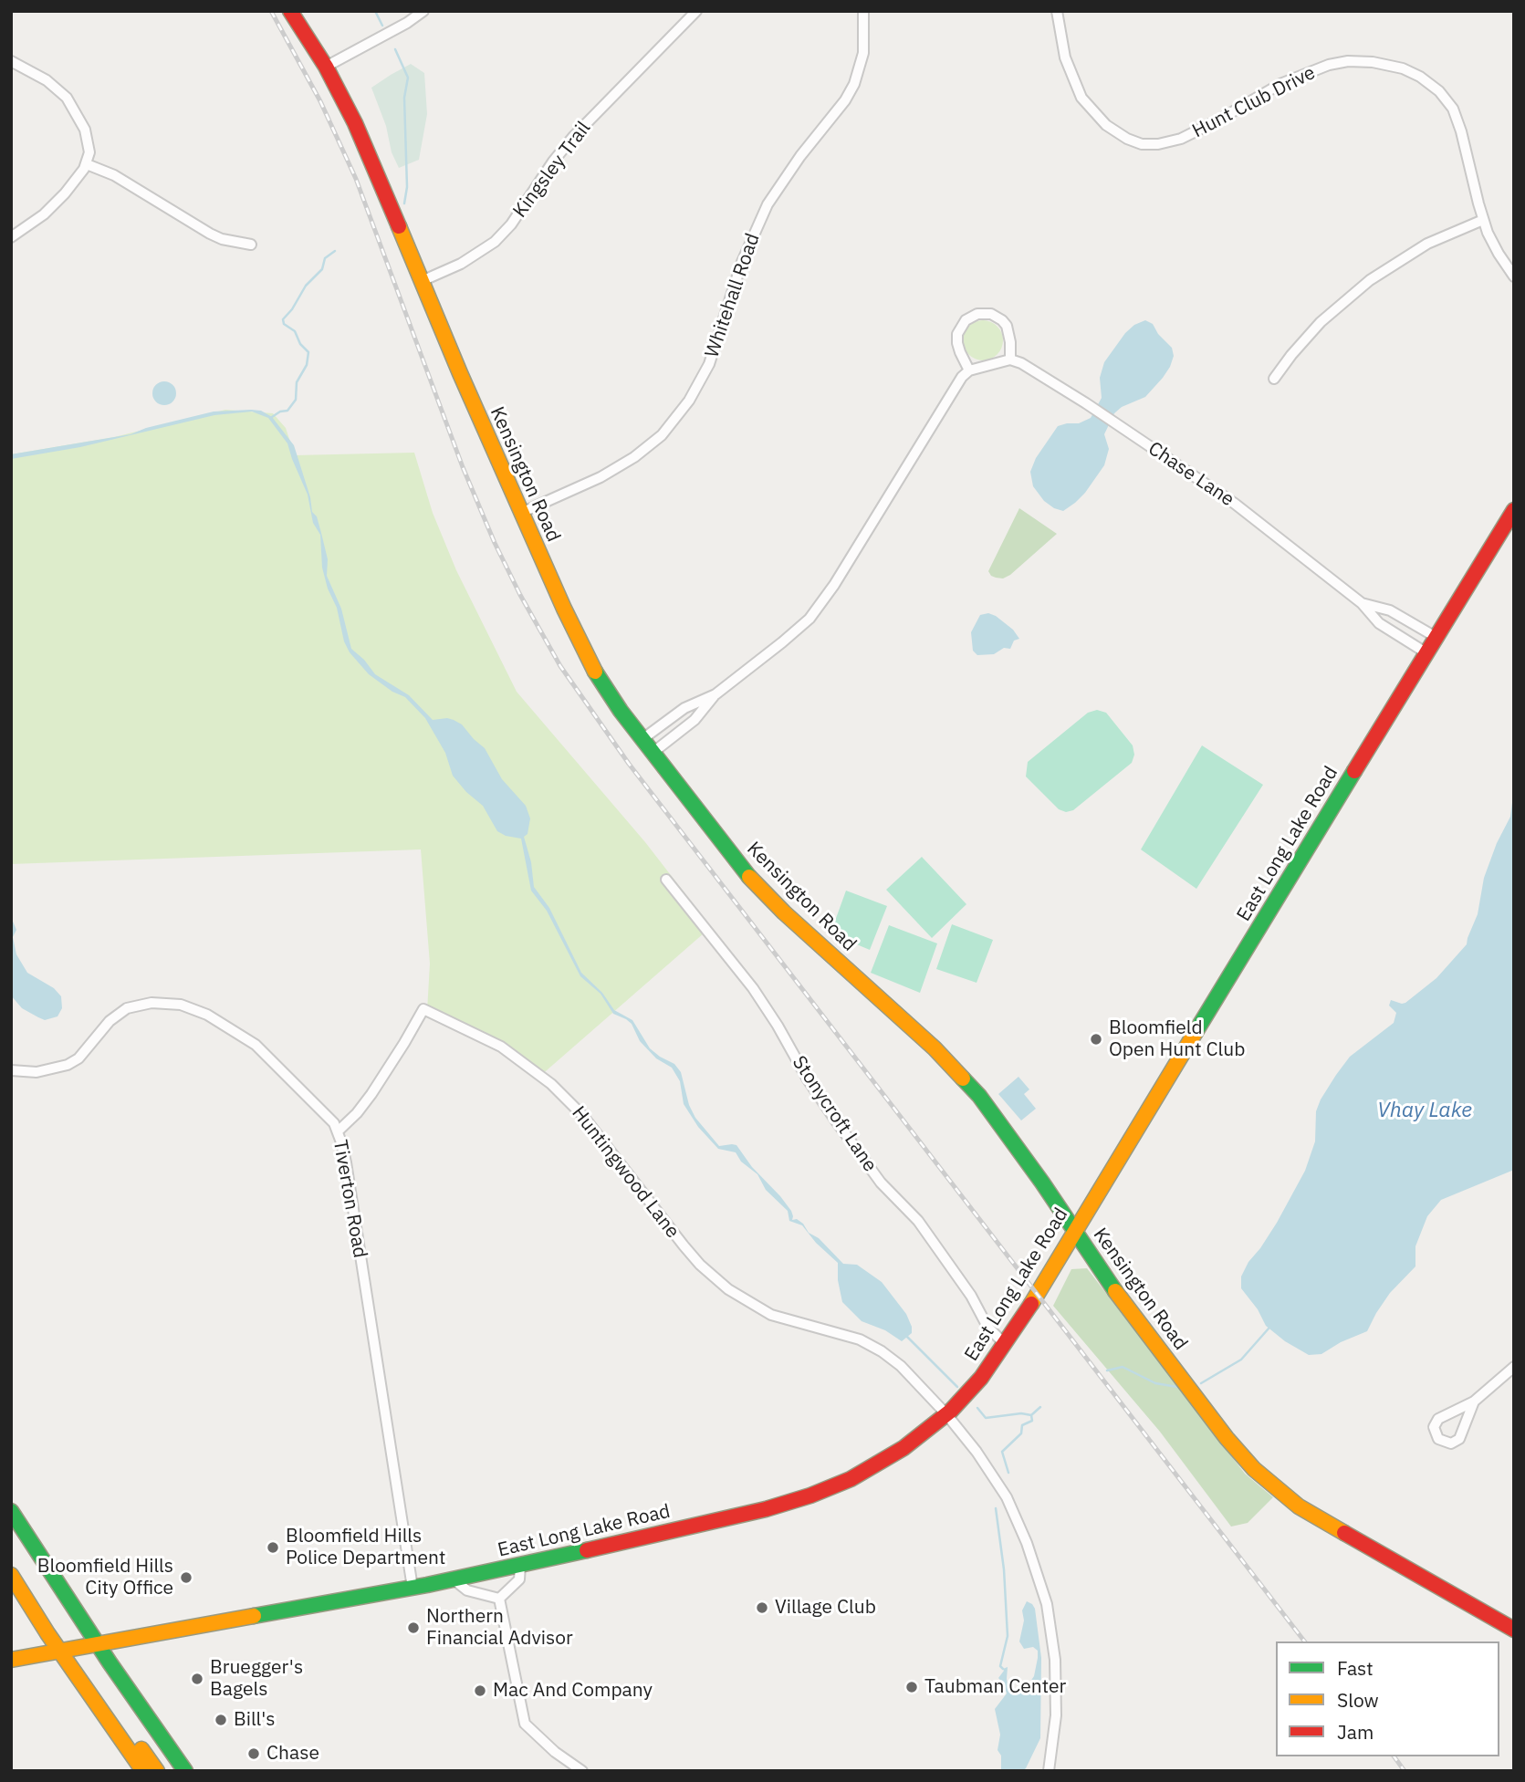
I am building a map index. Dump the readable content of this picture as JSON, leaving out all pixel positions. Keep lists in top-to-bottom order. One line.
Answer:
{"streets":{"main road":["Kensington Road","East Long Lake Road"],"street":["Hunt Club Drive","Kingsley Trail","Whitehall Road","Chase Lane","Stonycroft Lane","Huntingwood Lane","Tiverton Road"]},"crossings":[["Kingsley Trail","Kensington Road"],["Whitehall Road","Kensington Road"],["Kensington Road","East Long Lake Road"],["Chase Lane","East Long Lake Road"],["East Long Lake Road","Stonycroft Lane"],["East Long Lake Road","Huntingwood Lane"],["East Long Lake Road","Tiverton Road"],["Huntingwood Lane","Tiverton Road"]],"water":["Vhay Lake"],"places":["Bloomfield Open Hunt Club","Bloomfield Hills Police Department","Bloomfield Hills City Office","Village Club","Northern Financial Advisor","Bruegger's Bagels","Taubman Center","Mac And Company","Bill's","Chase"],"legend":["Fast","Slow","Jam"]}
